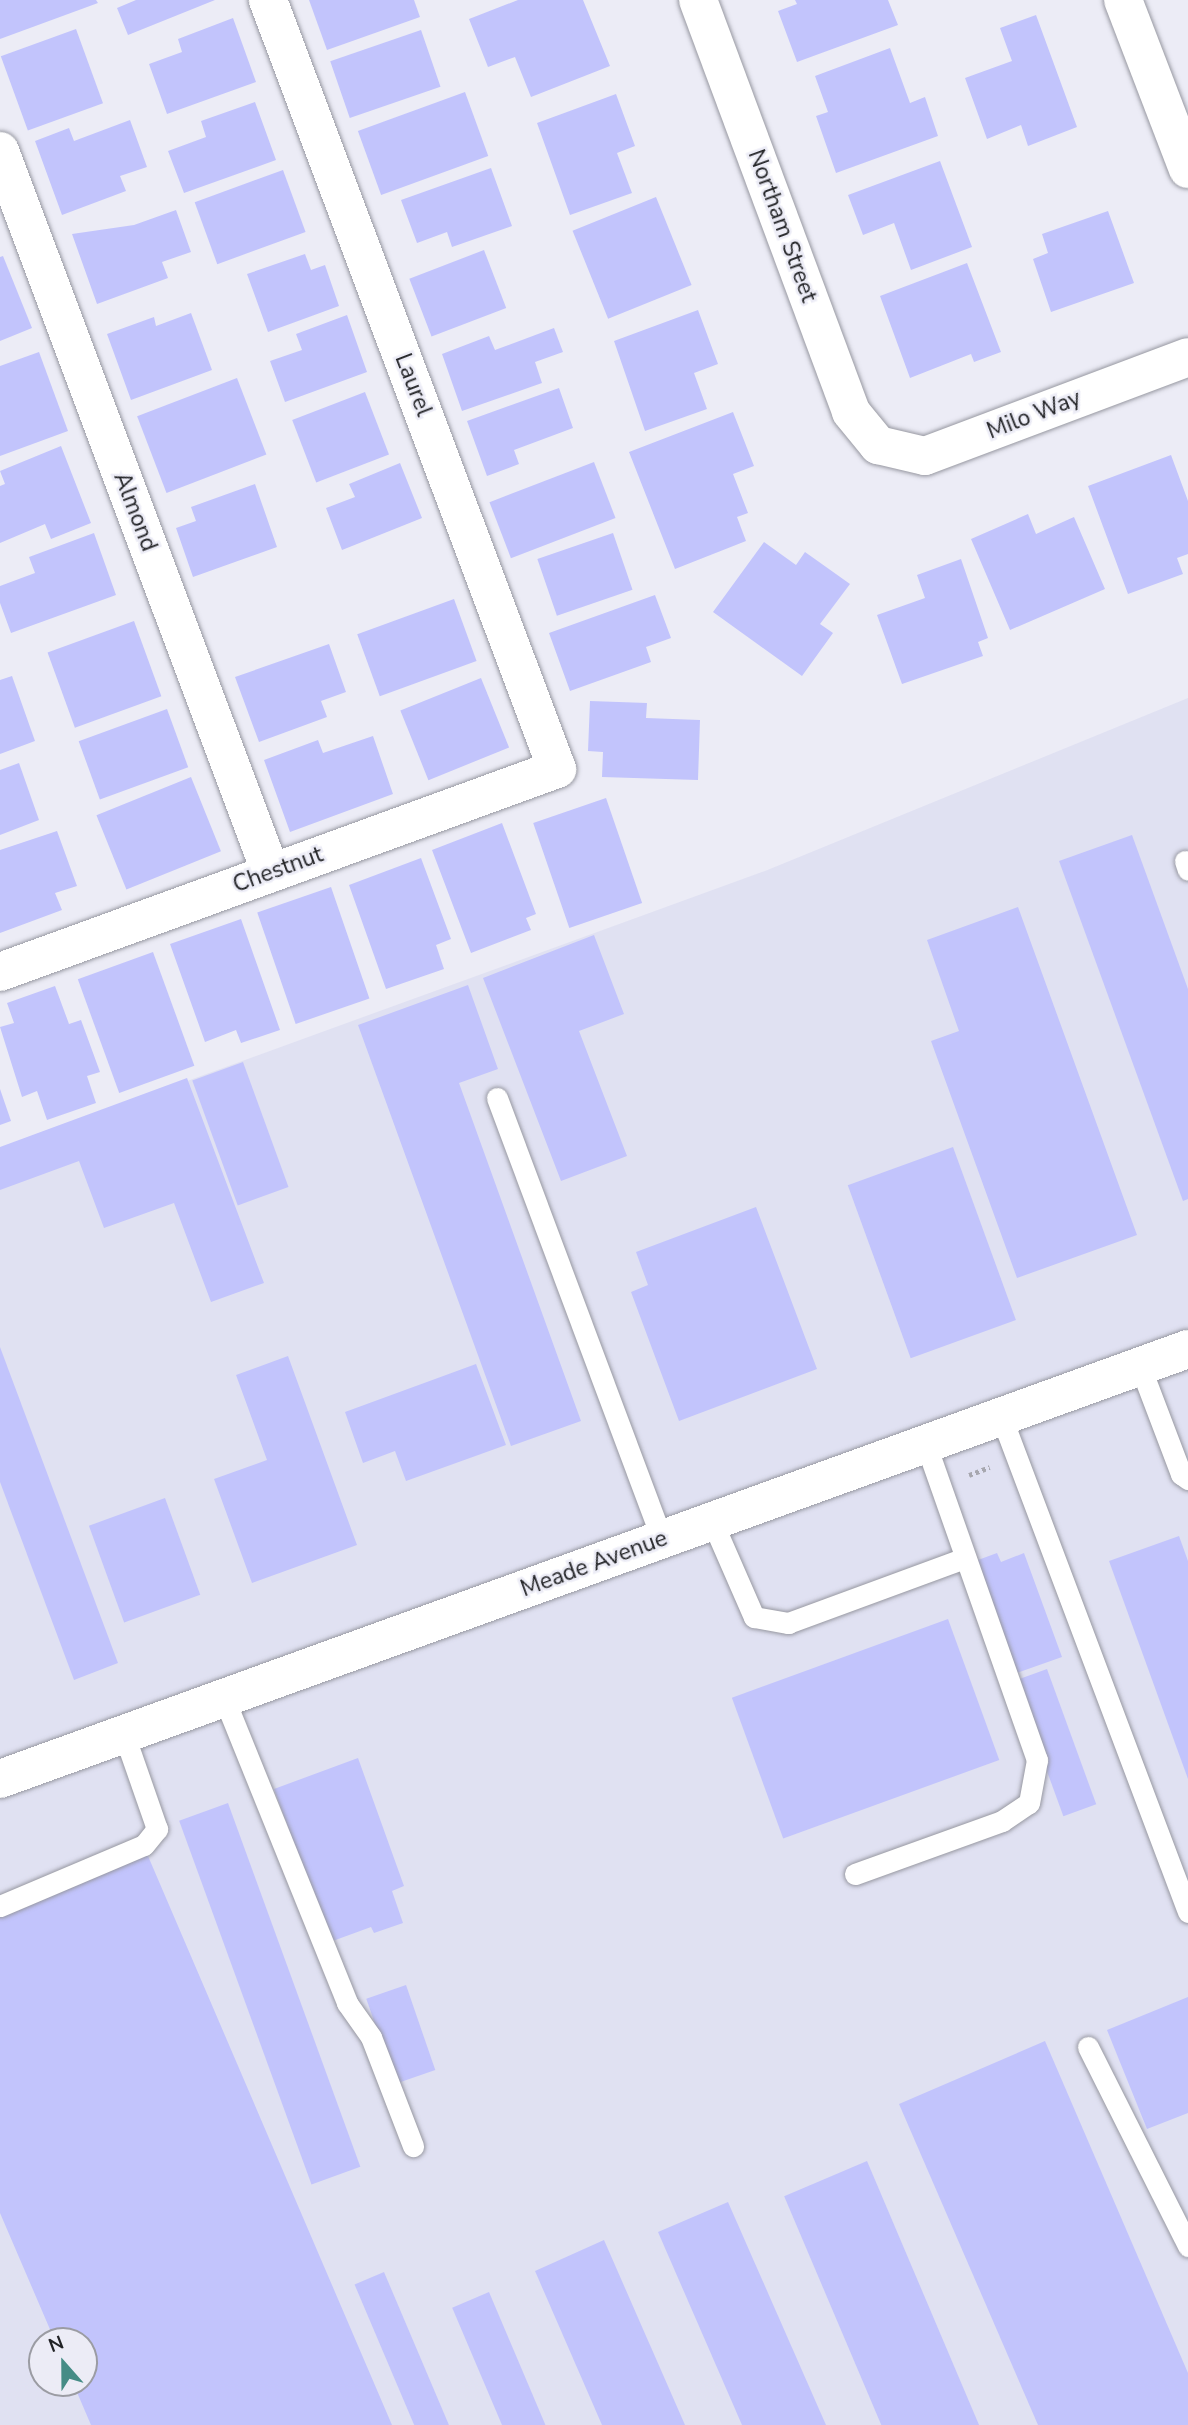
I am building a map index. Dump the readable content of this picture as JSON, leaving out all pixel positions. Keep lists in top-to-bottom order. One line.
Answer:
{"streets":{"street":["Northam Street","Laurel","Milo Way","Almond","Chestnut","Meade Avenue"]},"crossings":[["Northam Street","Milo Way"],["Laurel","Chestnut"],["Almond","Chestnut"]],"north":"top"}
